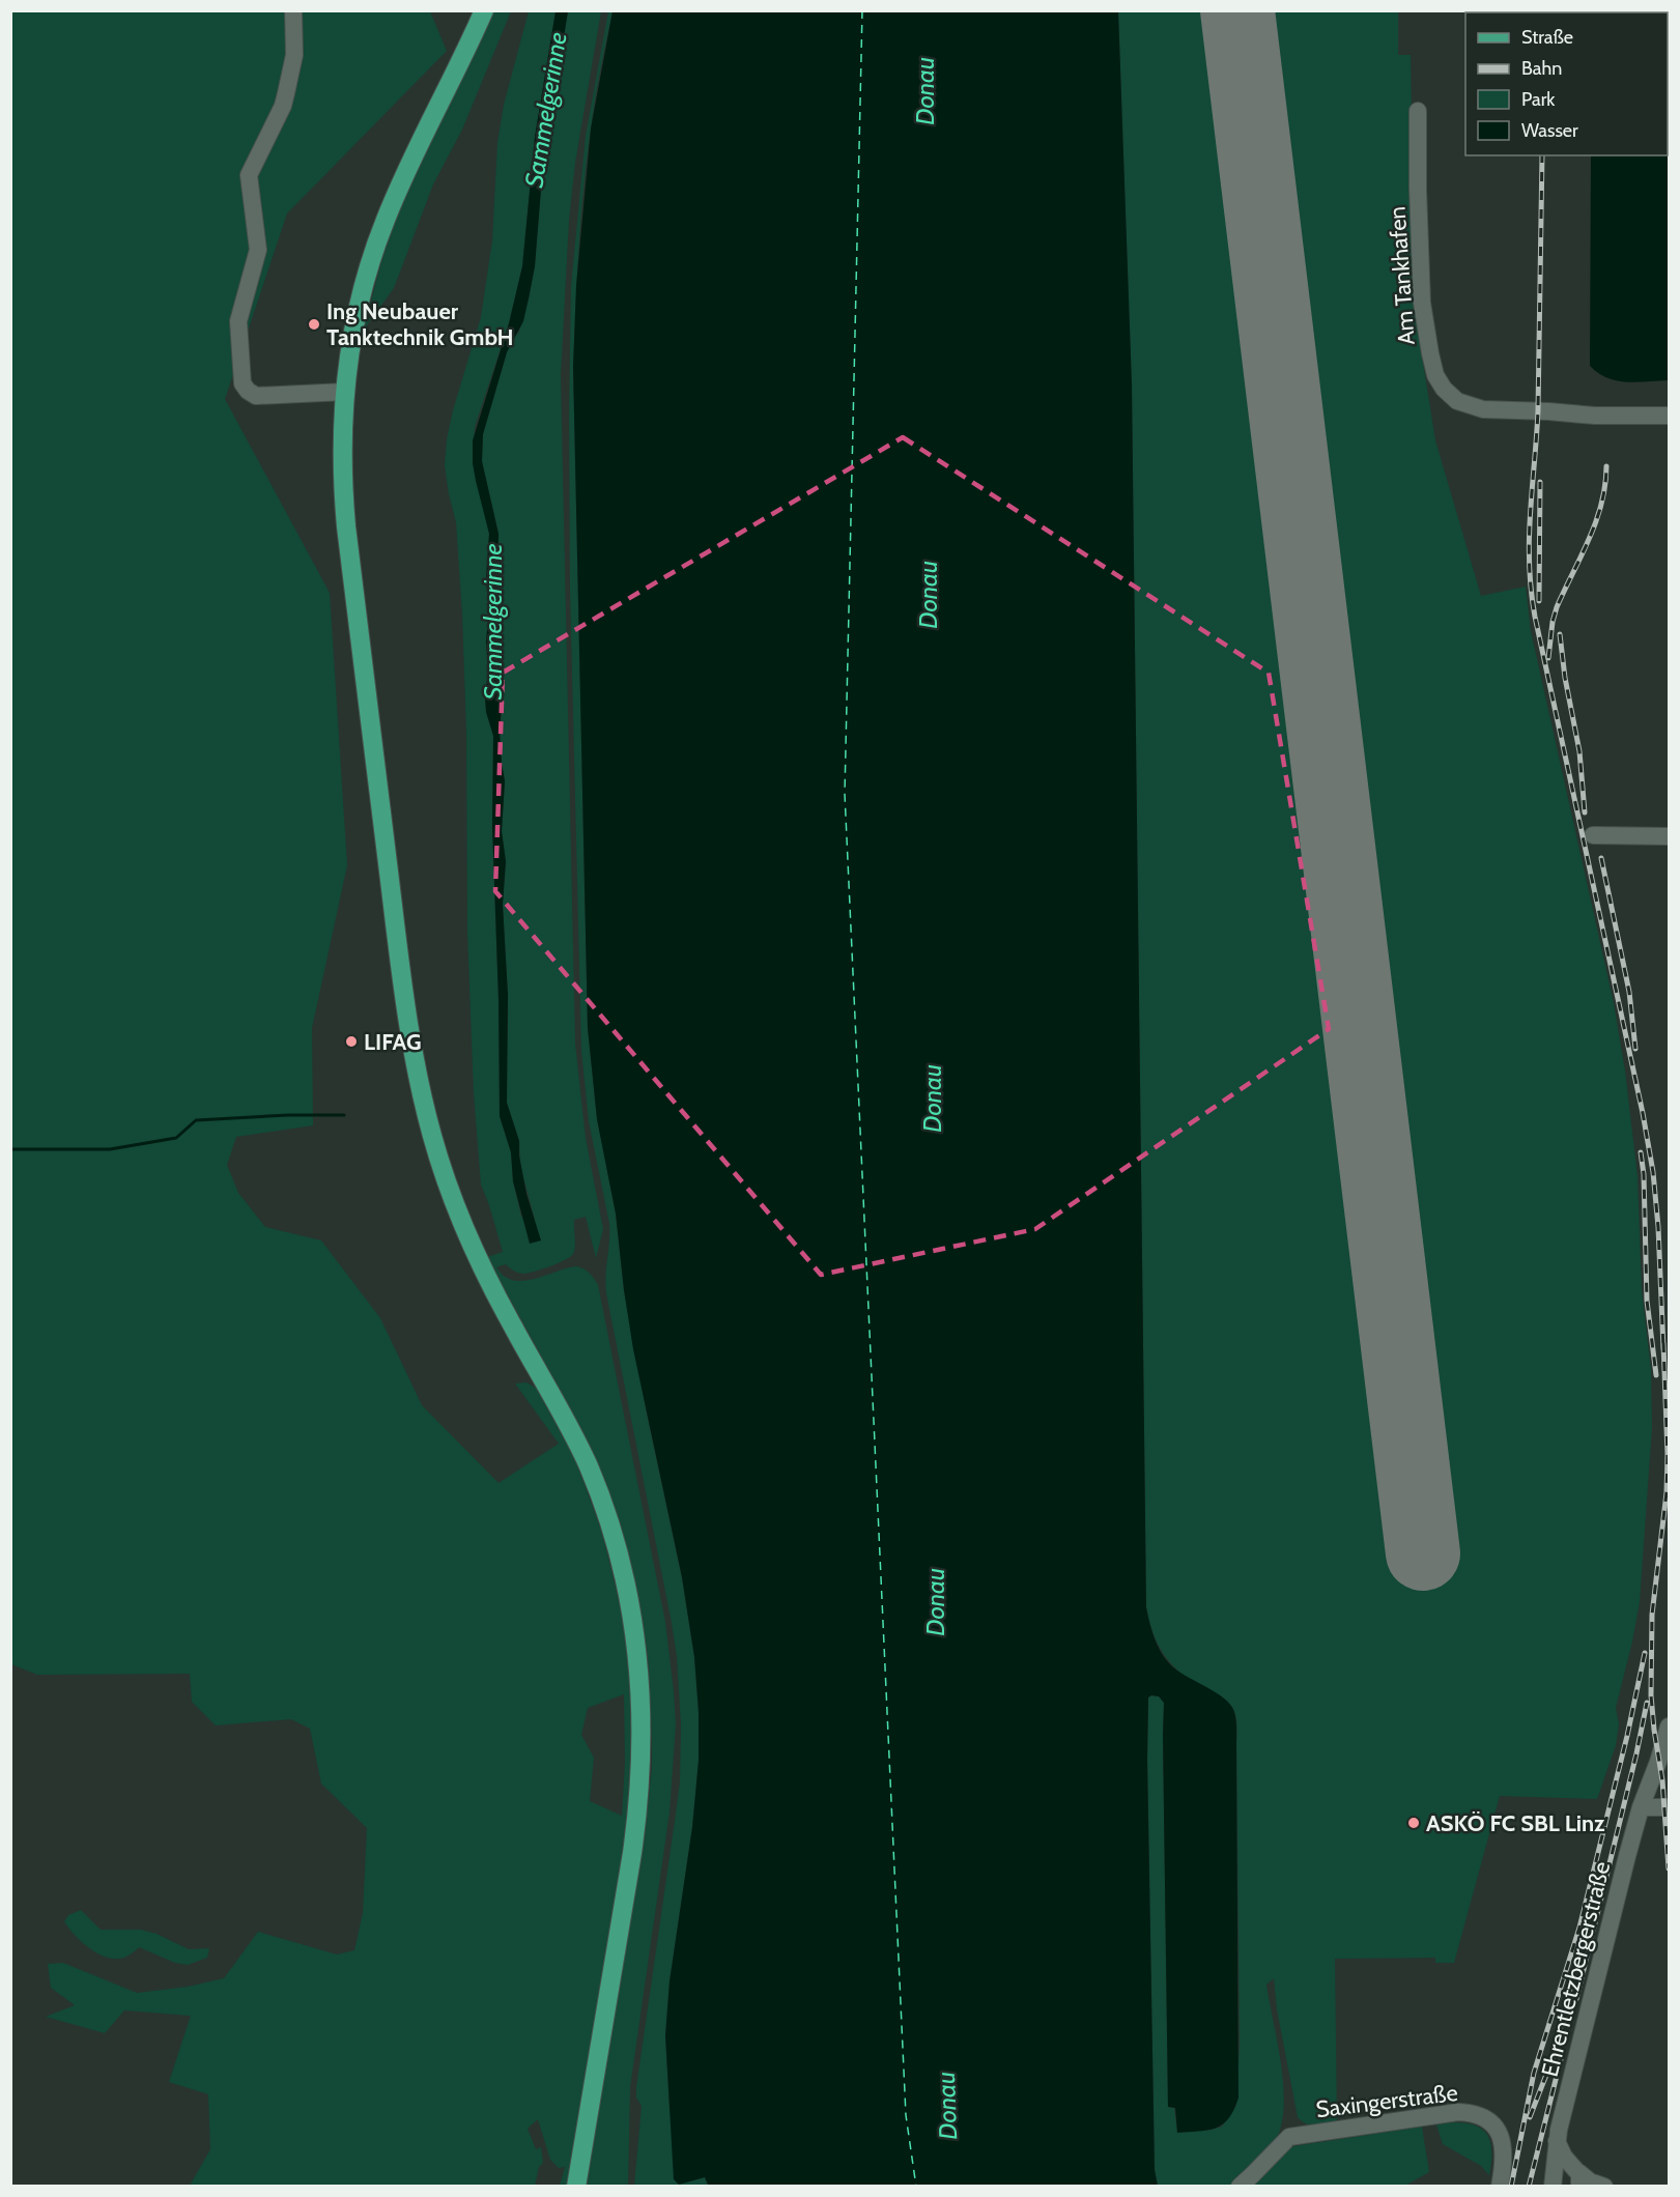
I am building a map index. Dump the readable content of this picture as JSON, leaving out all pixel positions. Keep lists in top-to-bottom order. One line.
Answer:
{"streets":{"street":["Am Tankhafen","Ehrentletzbergerstraße","Saxingerstraße"]},"water":["Donau","Sammelgerinne"],"places":["Ing Neubauer Tanktechnik GmbH","LIFAG","ASKÖ FC SBL Linz"],"legend":["Straße","Bahn","Park","Wasser"]}
